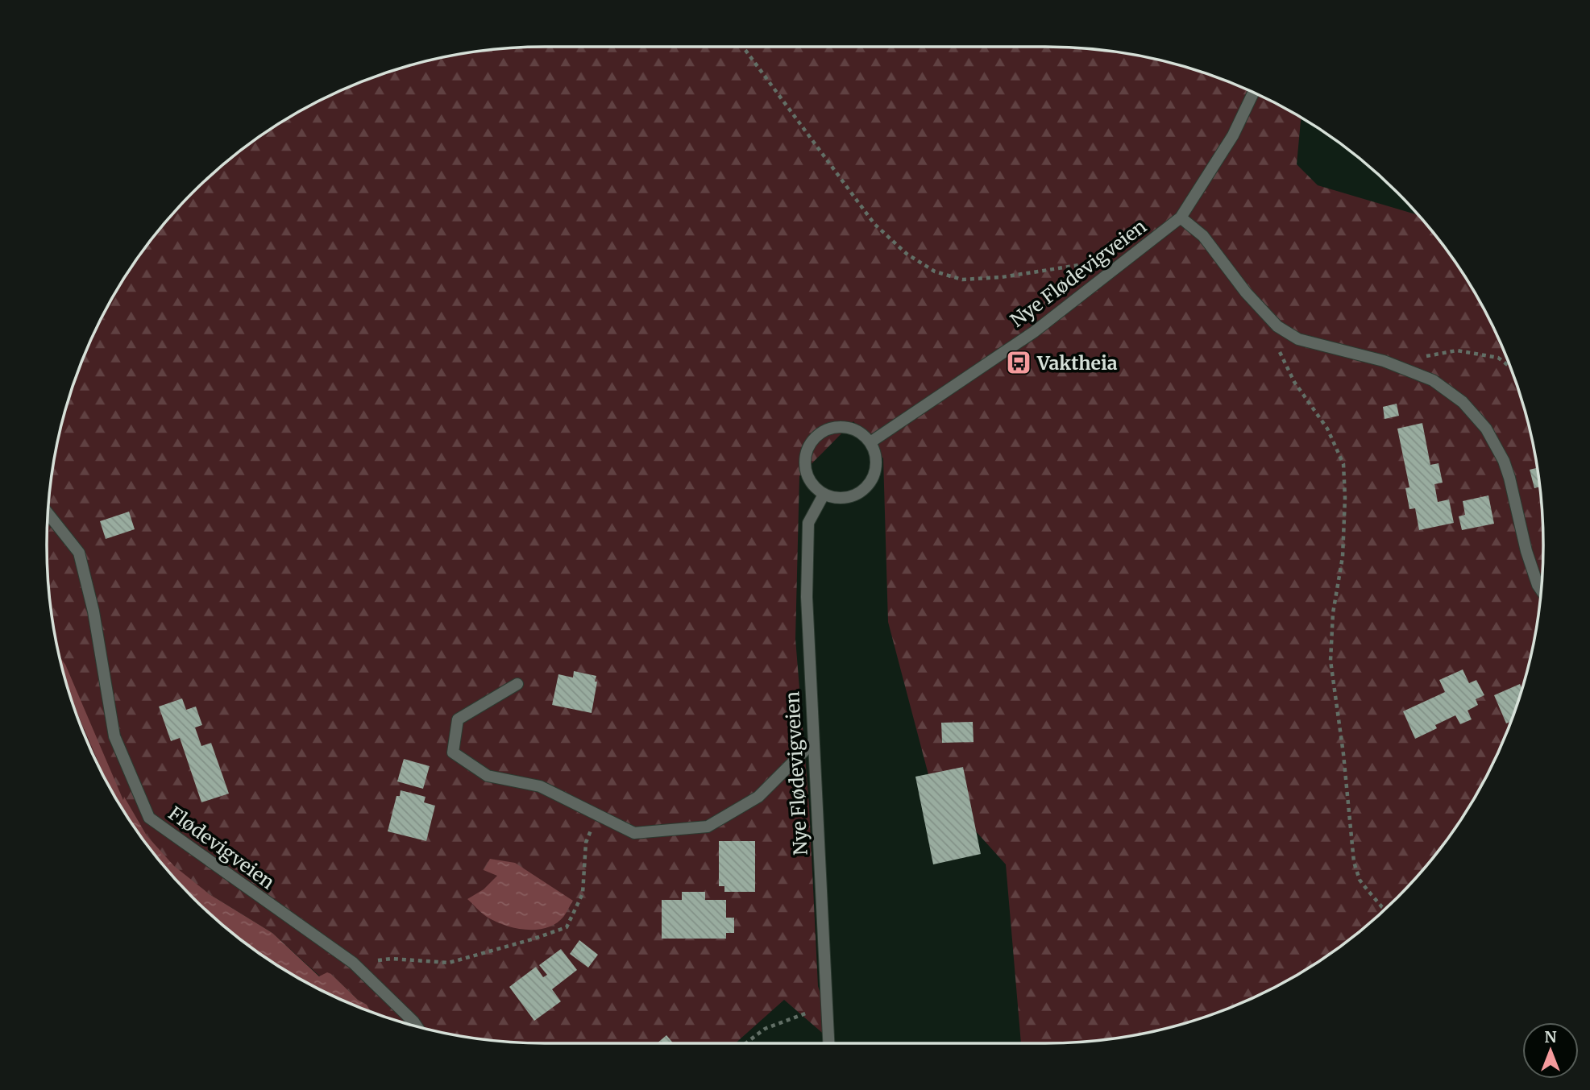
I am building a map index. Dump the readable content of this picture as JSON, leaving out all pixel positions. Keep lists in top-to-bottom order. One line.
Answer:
{"streets":{"street":["Nye Flødevigveien","Flødevigveien"]},"places":{"bus stop":["Vaktheia"]},"north":"top"}
